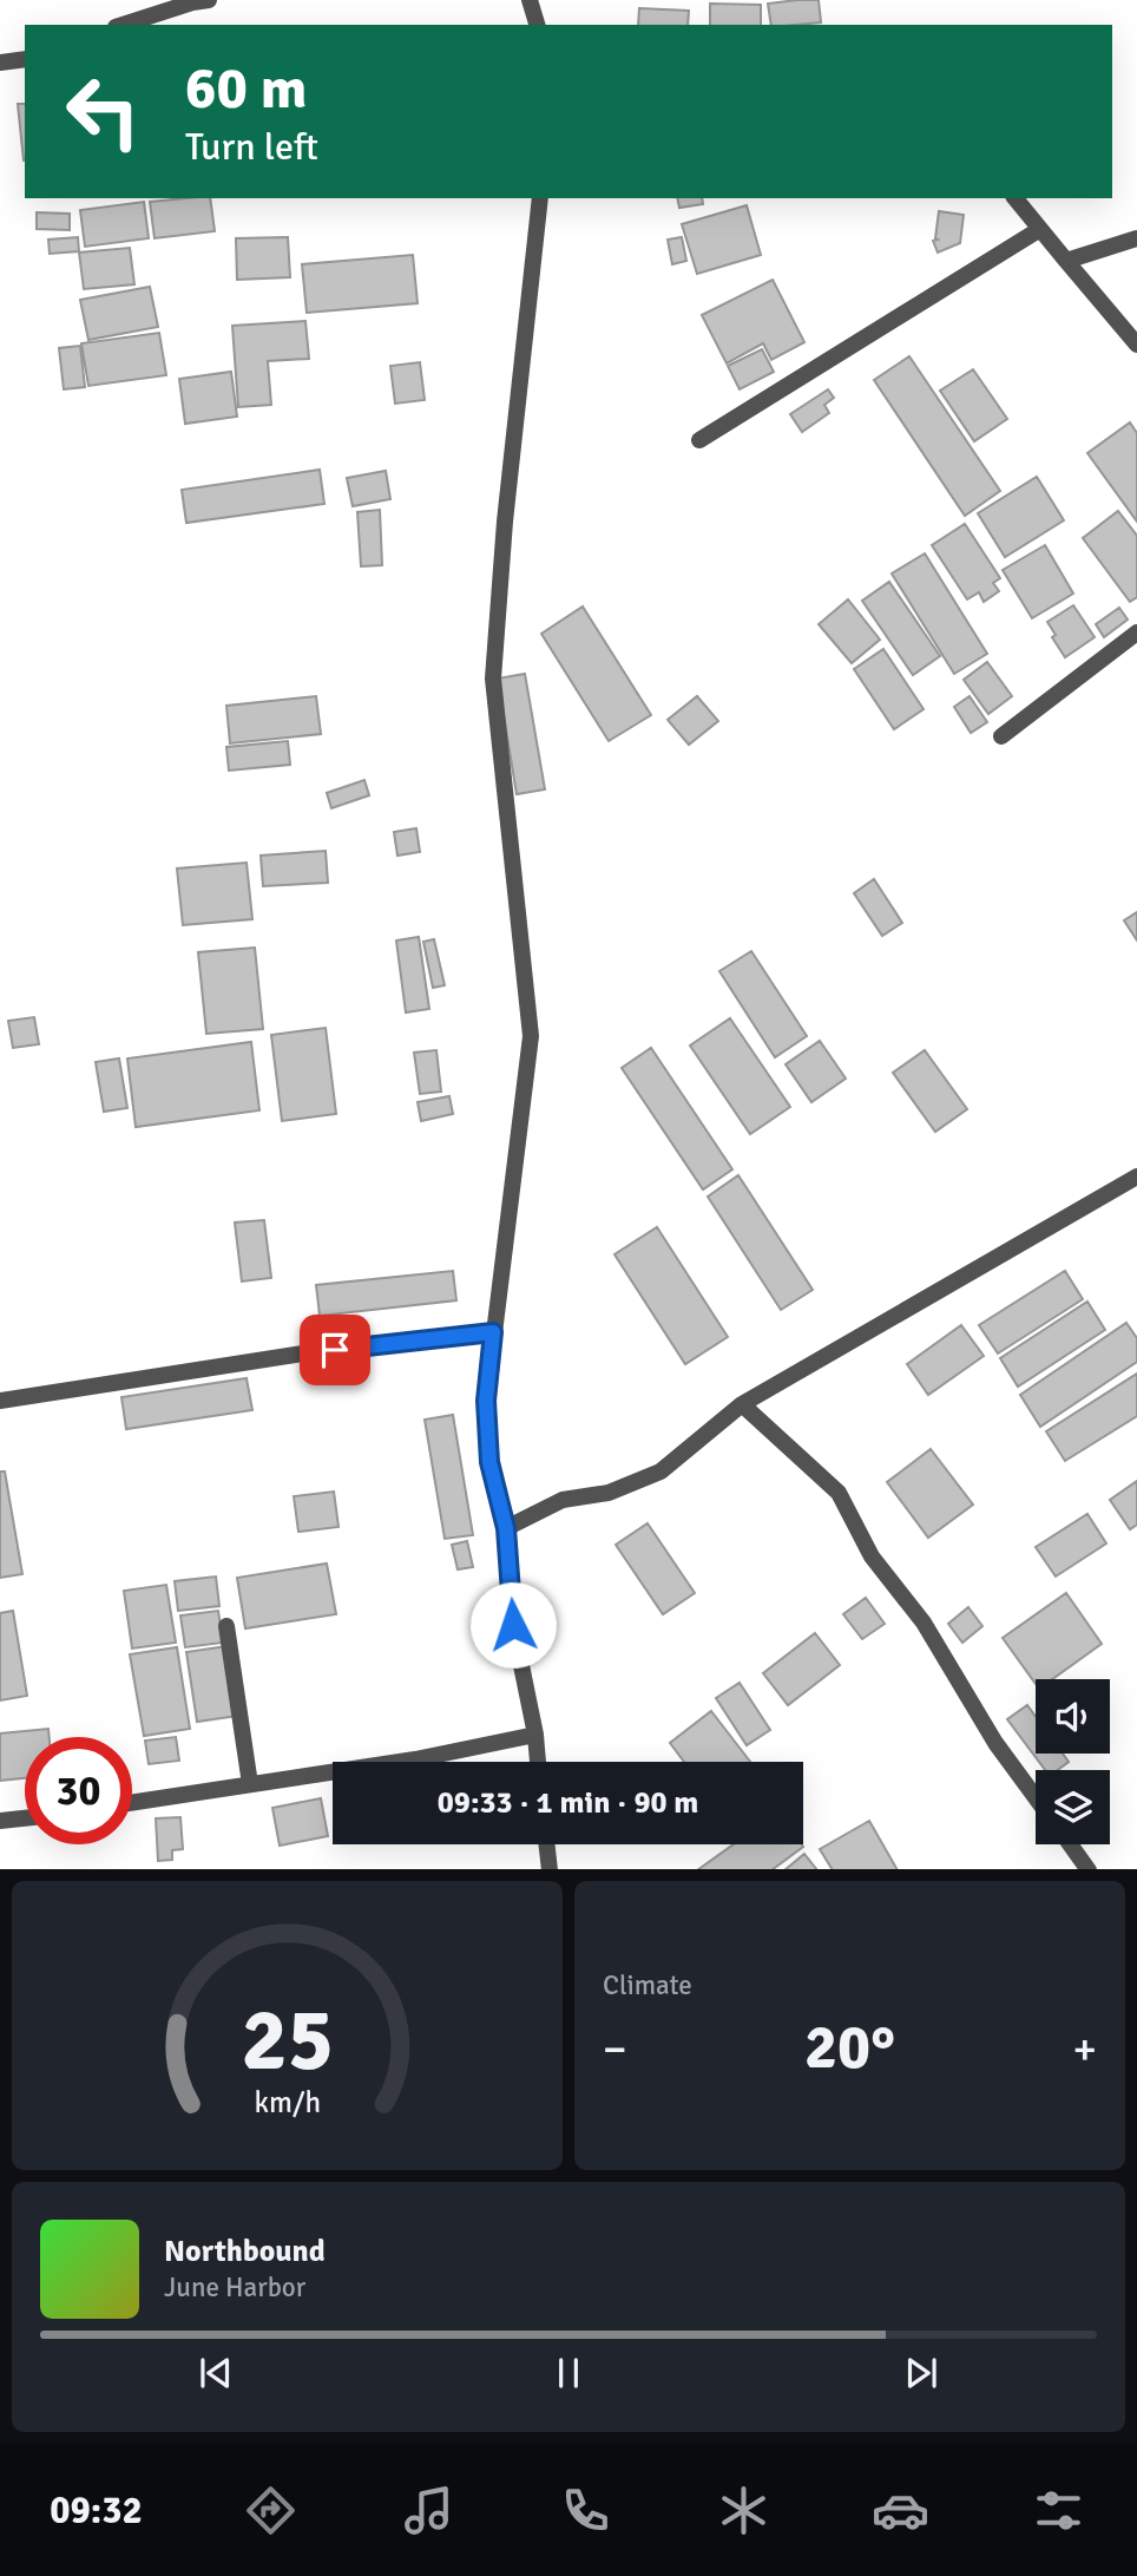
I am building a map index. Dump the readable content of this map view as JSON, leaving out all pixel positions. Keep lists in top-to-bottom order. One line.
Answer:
{"page":{"turn":["60 m","Turn left"],"limit":"30","trip":"09:33 · 1 min · 90 m","tile":"Climate","heat":["−","20°","+"],"song":["Northbound","June Harbor"],"tabs":"09:32","gauge":["25","km/h"]}}
